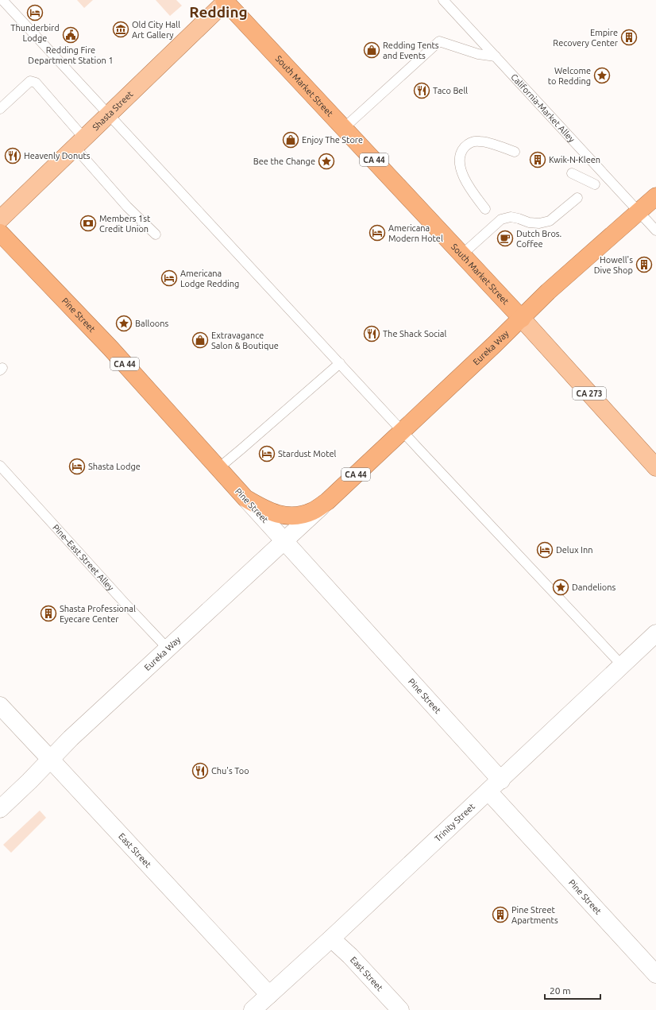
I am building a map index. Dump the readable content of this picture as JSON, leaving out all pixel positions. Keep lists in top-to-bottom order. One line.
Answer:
{"streets":{"highway":["South Market Street","CA 44","Pine Street","Eureka Way"],"main road":["Shasta Street","CA 273"],"street":["Trinity Street","East Street"],"lane":["California-Market Alley","Pine–East Street Alley"]},"crossings":[["South Market Street","Shasta Street"],["South Market Street","Eureka Way"],["California-Market Alley","Eureka Way"],["Pine Street","Eureka Way"],["Pine Street","Trinity Street"],["Eureka Way","Pine–East Street Alley"],["Eureka Way","East Street"],["Trinity Street","East Street"]],"districts":["Redding"],"places":{"hotel":["Thunderbird Lodge","Americana Modern Hotel","Americana Lodge Redding","Stardust Motel","Shasta Lodge","Delux Inn"],"museum":["Old City Hall Art Gallery"],"public building":["Redding Fire Department Station 1"],"building":["Empire Recovery Center","Kwik-N-Kleen","Howell's Dive Shop","Shasta Professional Eyecare Center","Pine Street Apartments"],"shop":["Redding Tents and Events","Enjoy The Store","Extravagance Salon & Boutique"],"place":["Welcome to Redding","Bee the Change","Balloons","Dandelions"],"restaurant":["Taco Bell","Heavenly Donuts","The Shack Social","Chu's Too"],"bank":["Members 1st Credit Union"],"cafe":["Dutch Bros. Coffee"]},"scale_bar":"20 m"}
